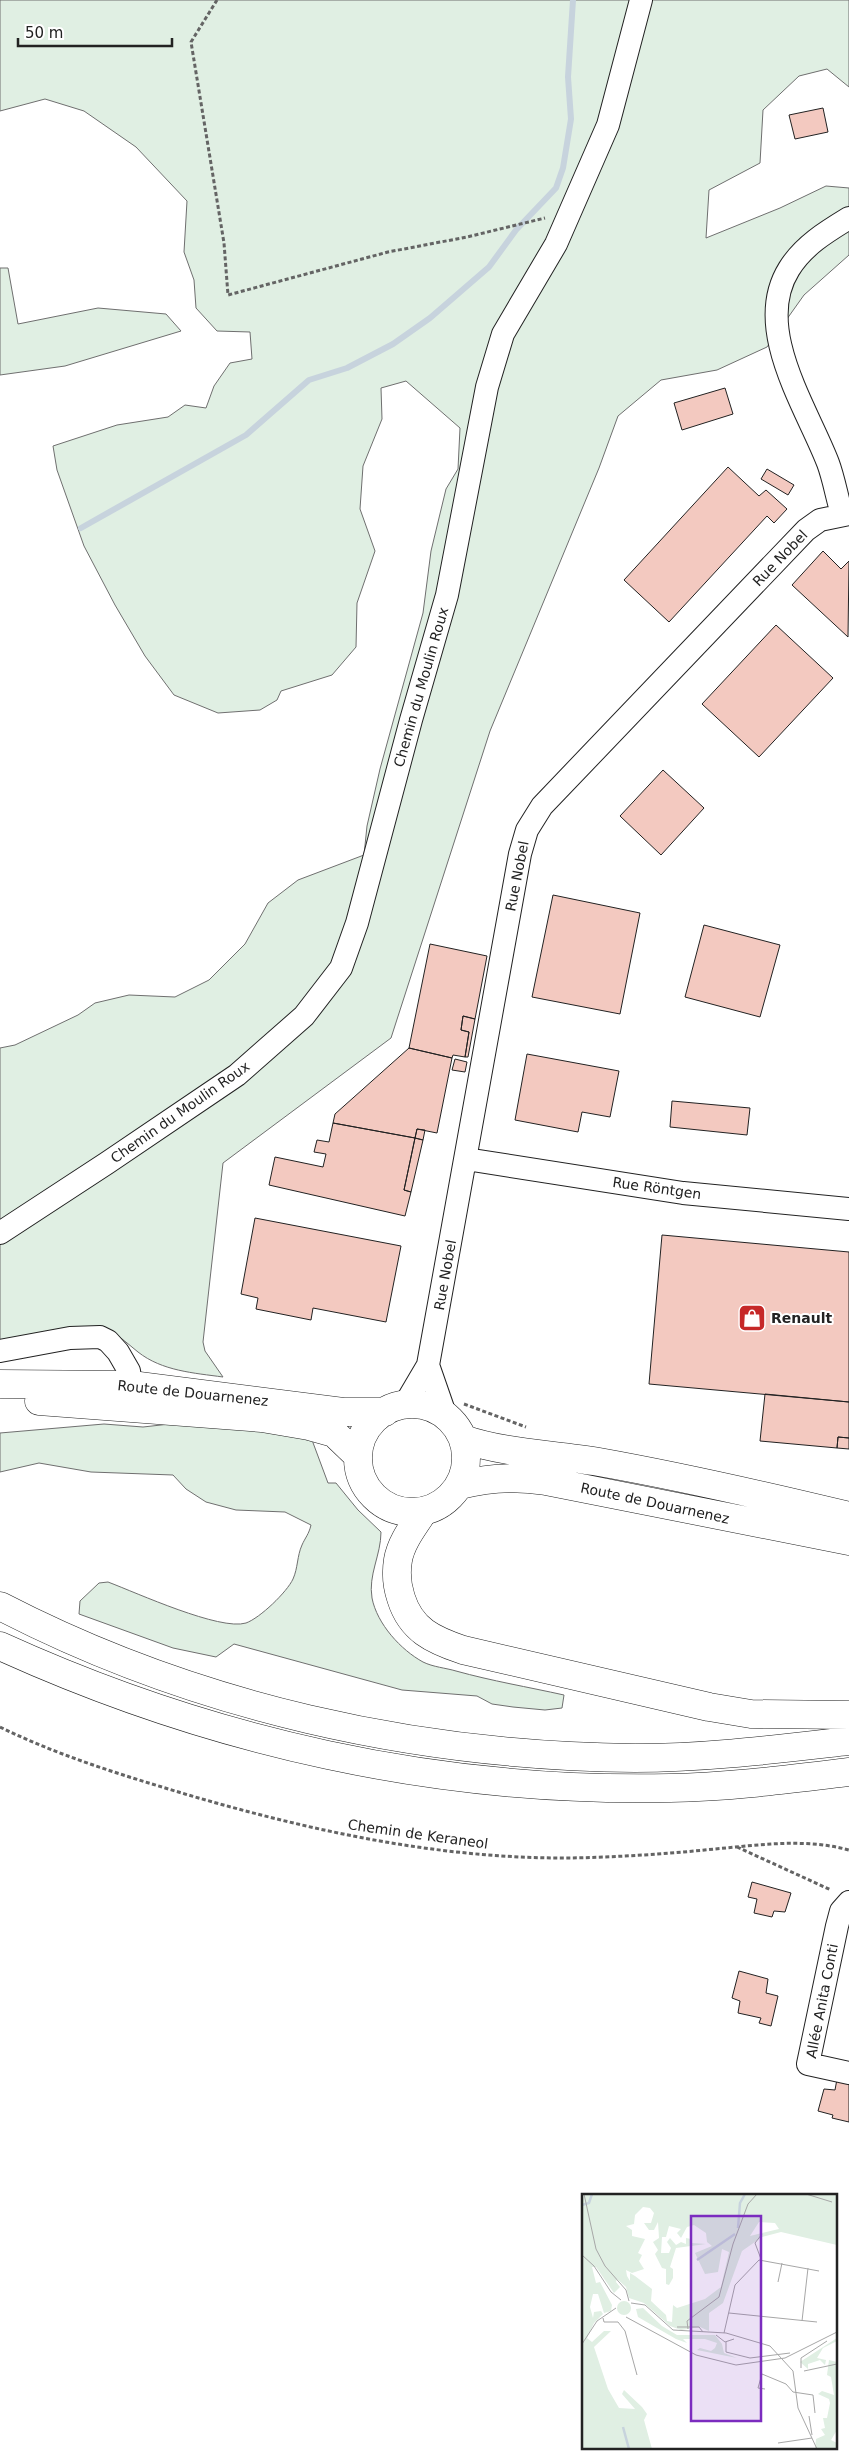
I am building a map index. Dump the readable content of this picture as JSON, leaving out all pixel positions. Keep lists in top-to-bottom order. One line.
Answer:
{"streets":{"main road":["Route de Douarnenez"],"street":["Rue Nobel","Chemin du Moulin Roux","Rue Röntgen","Allée Anita Conti"],"path":["Chemin de Keraneol"]},"crossings":[["Rue Nobel","Rue Röntgen"],["Rue Nobel","Route de Douarnenez"]],"places":{"shop":["Renault"]},"scale_bar":"50 m"}
